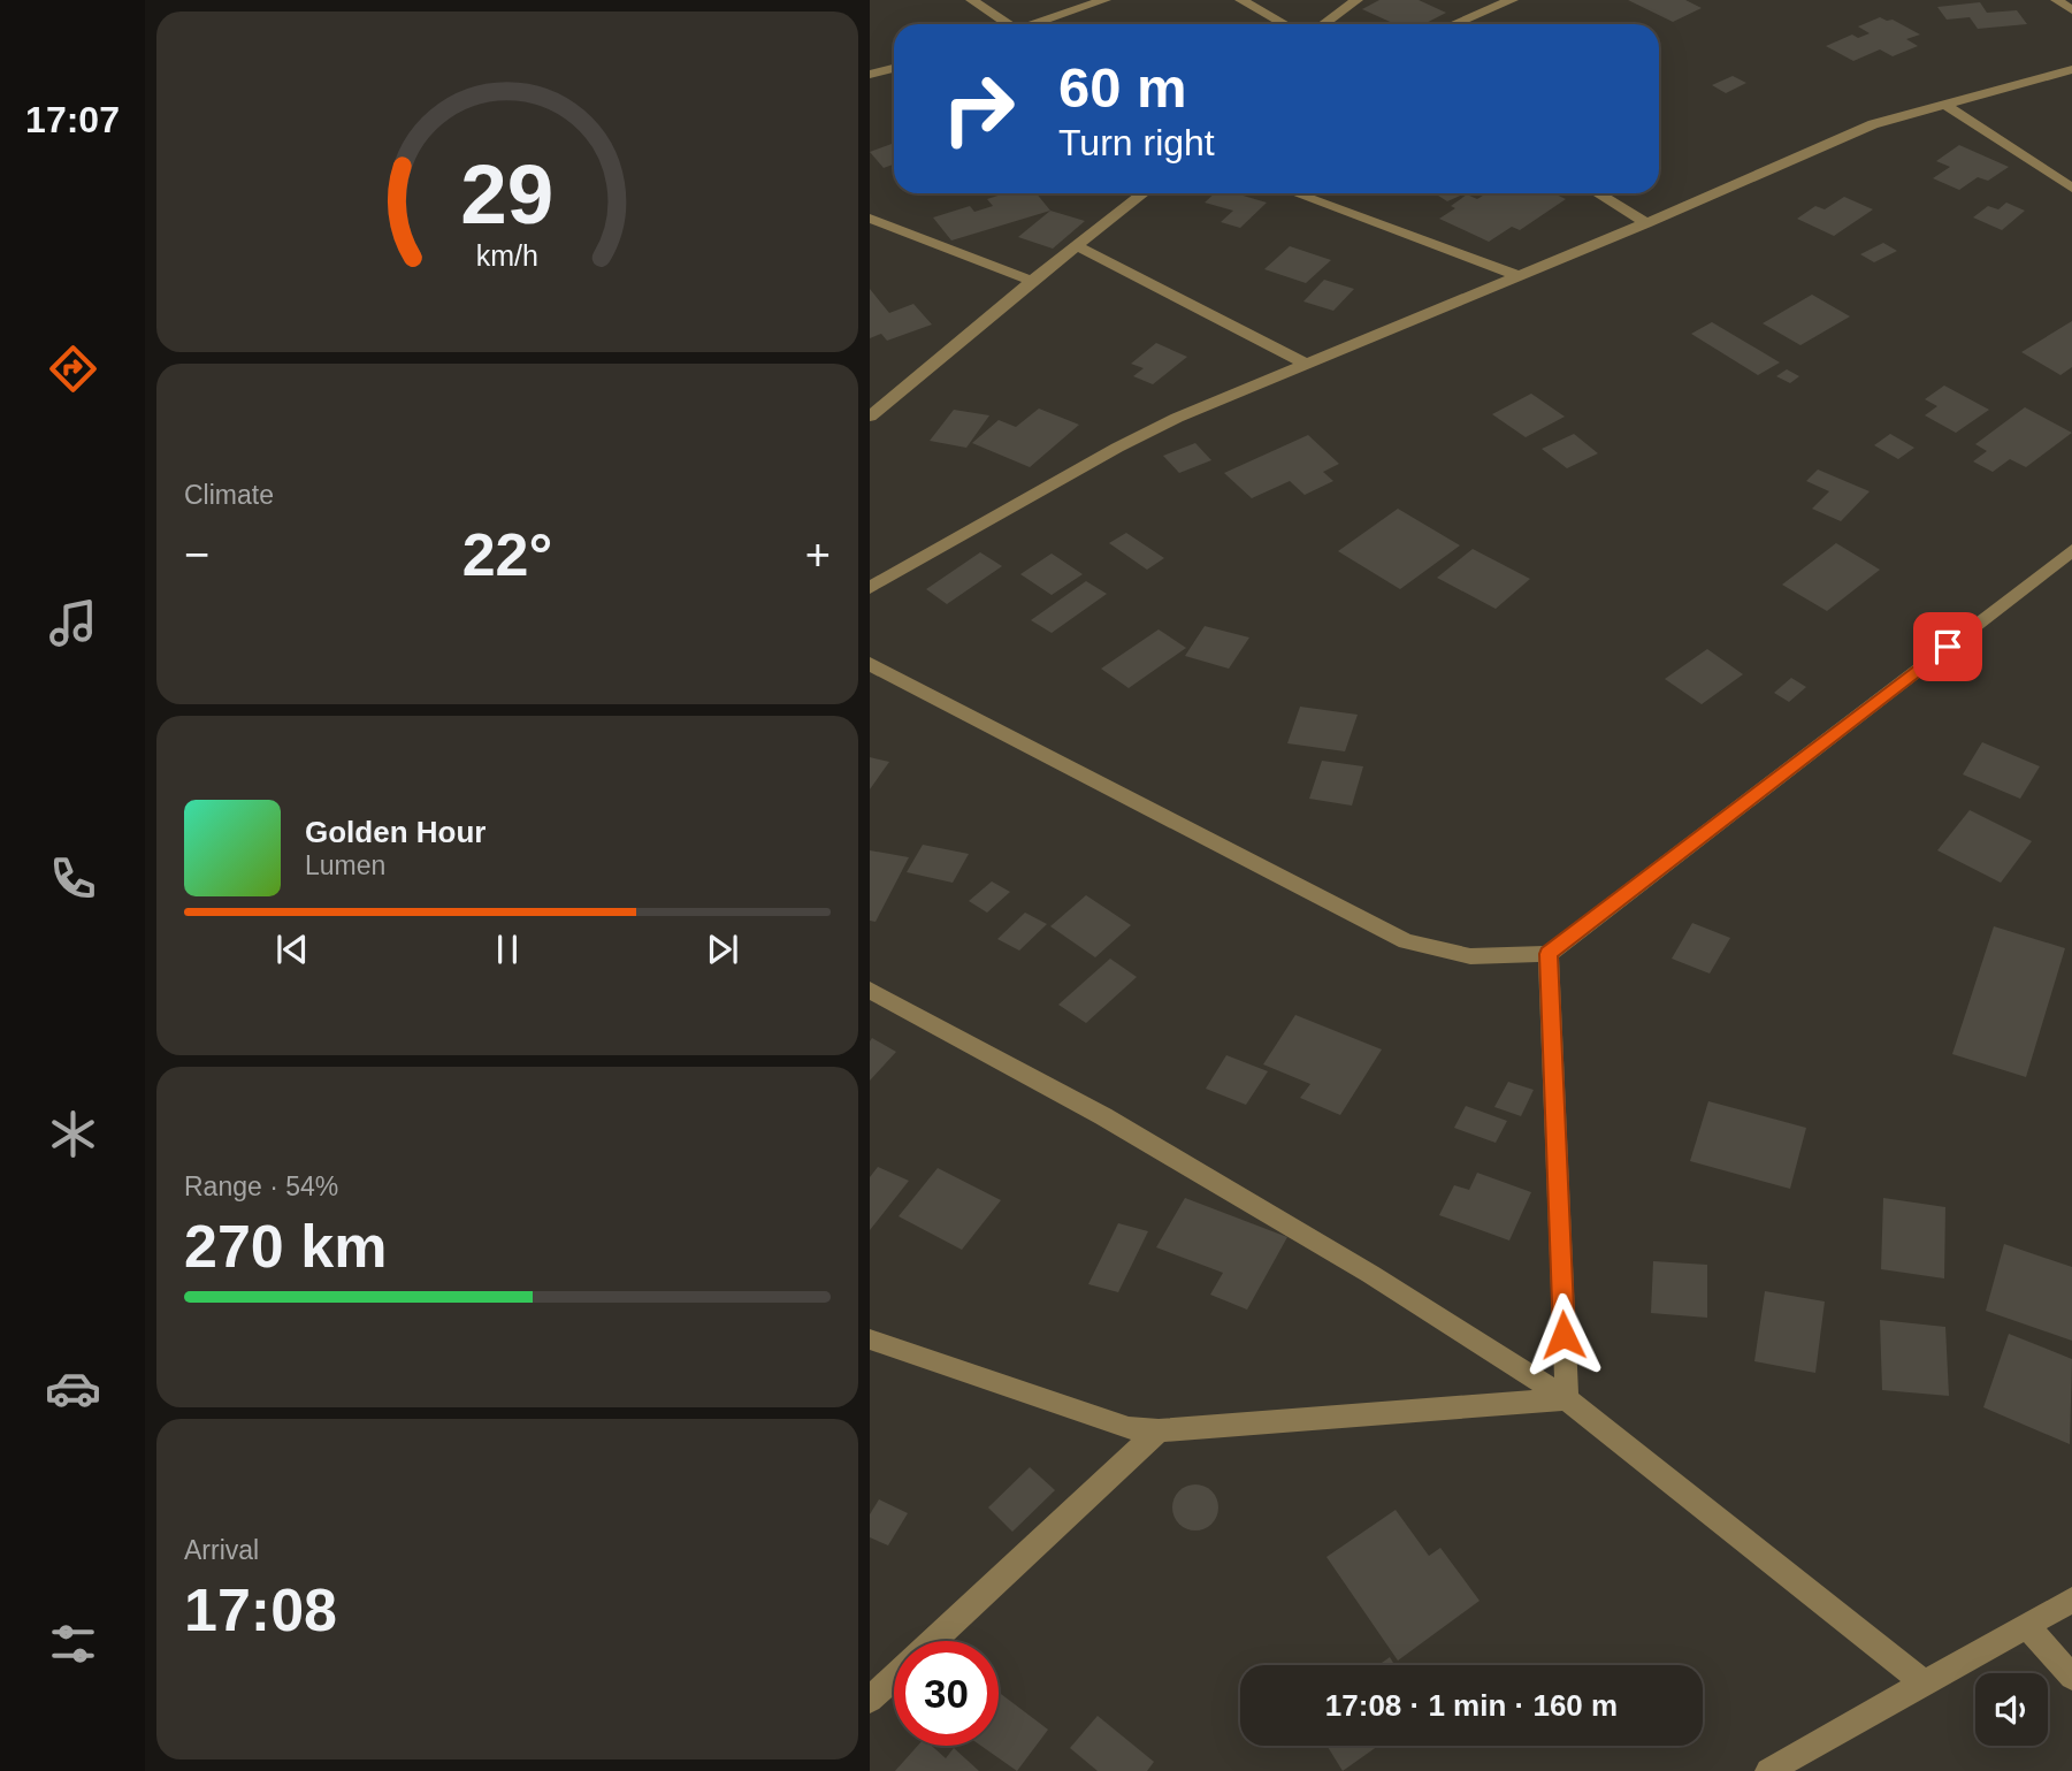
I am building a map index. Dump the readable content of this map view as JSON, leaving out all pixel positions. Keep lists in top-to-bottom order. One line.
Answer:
{"page":{"tabs":"17:07","turn":["60 m","Turn right"],"tile":["Climate",["Range · 54%","270 km"],["Arrival","17:08"]],"heat":["−","22°","+"],"song":["Golden Hour","Lumen"],"limit":"30","trip":"17:08 · 1 min · 160 m","gauge":["29","km/h"]}}
